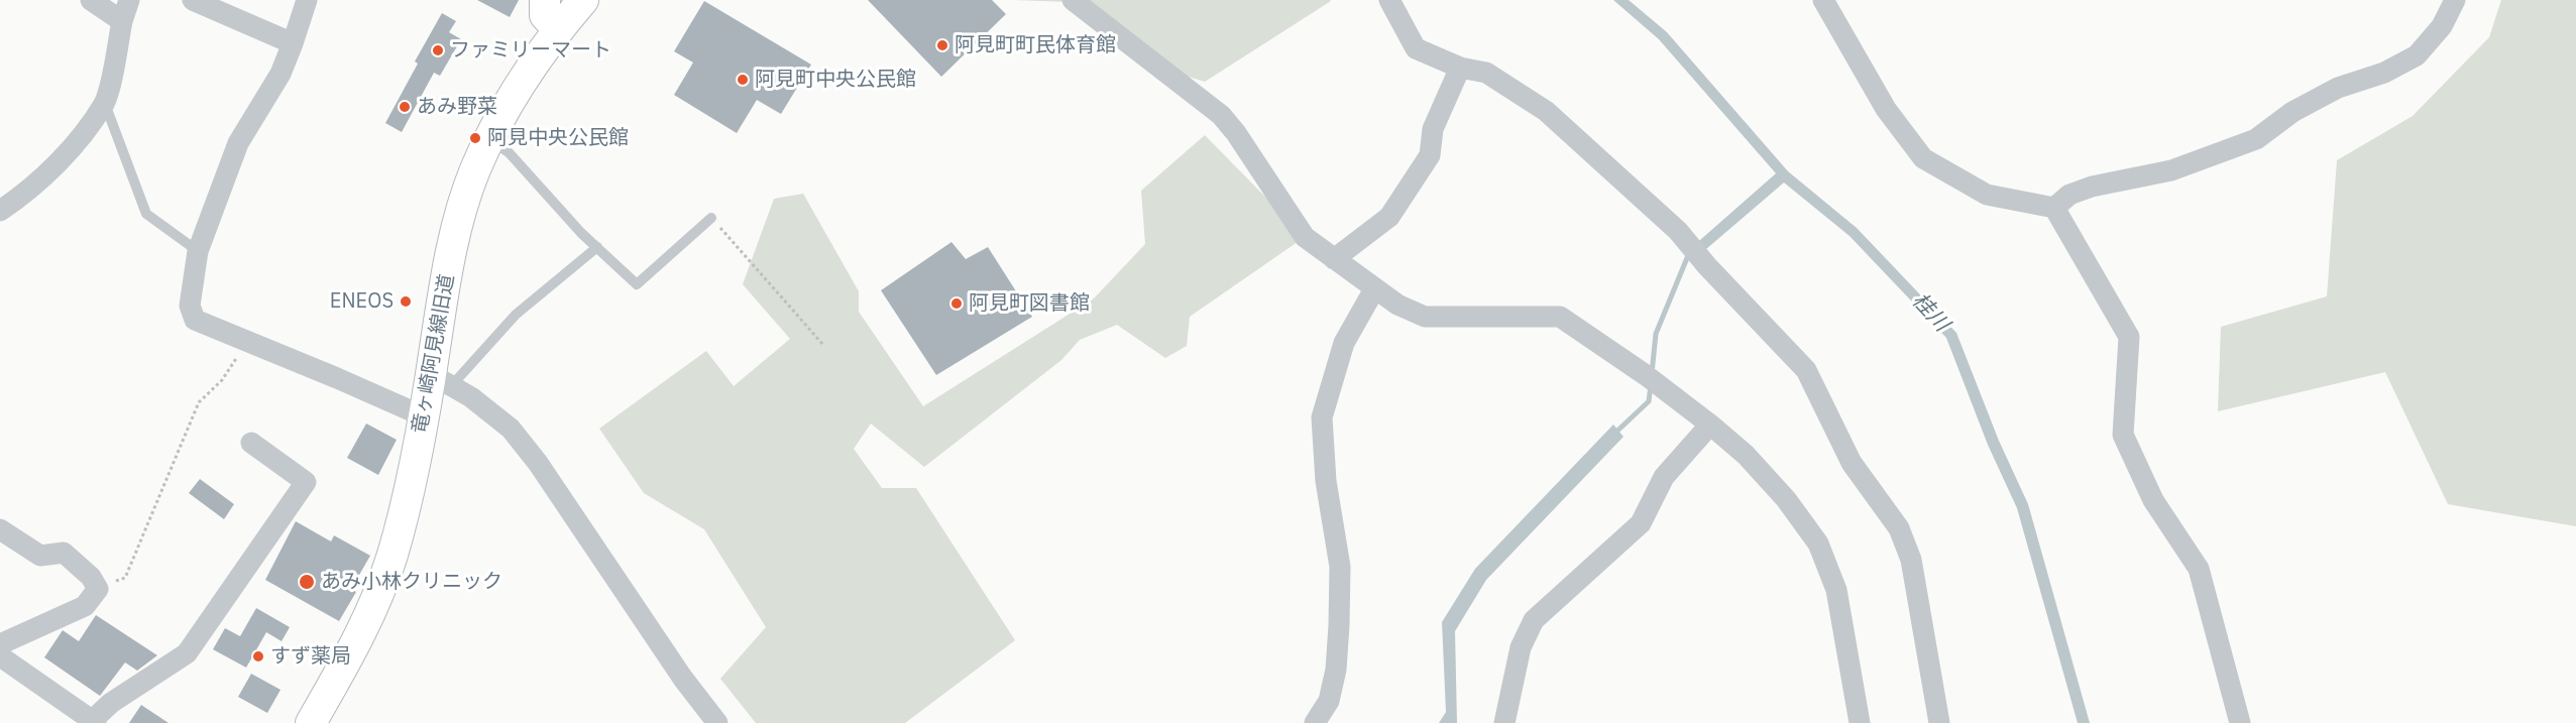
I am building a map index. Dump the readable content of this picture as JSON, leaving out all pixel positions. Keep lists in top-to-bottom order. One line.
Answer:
{"streets":{"street":["竜ヶ崎阿見線旧道"]},"water":["桂川"],"places":["阿見町町民体育館","ファミリーマート","阿見町中央公民館","あみ野菜","阿見中央公民館","ENEOS","阿見町図書館","あみ小林クリニック","すず薬局"]}
